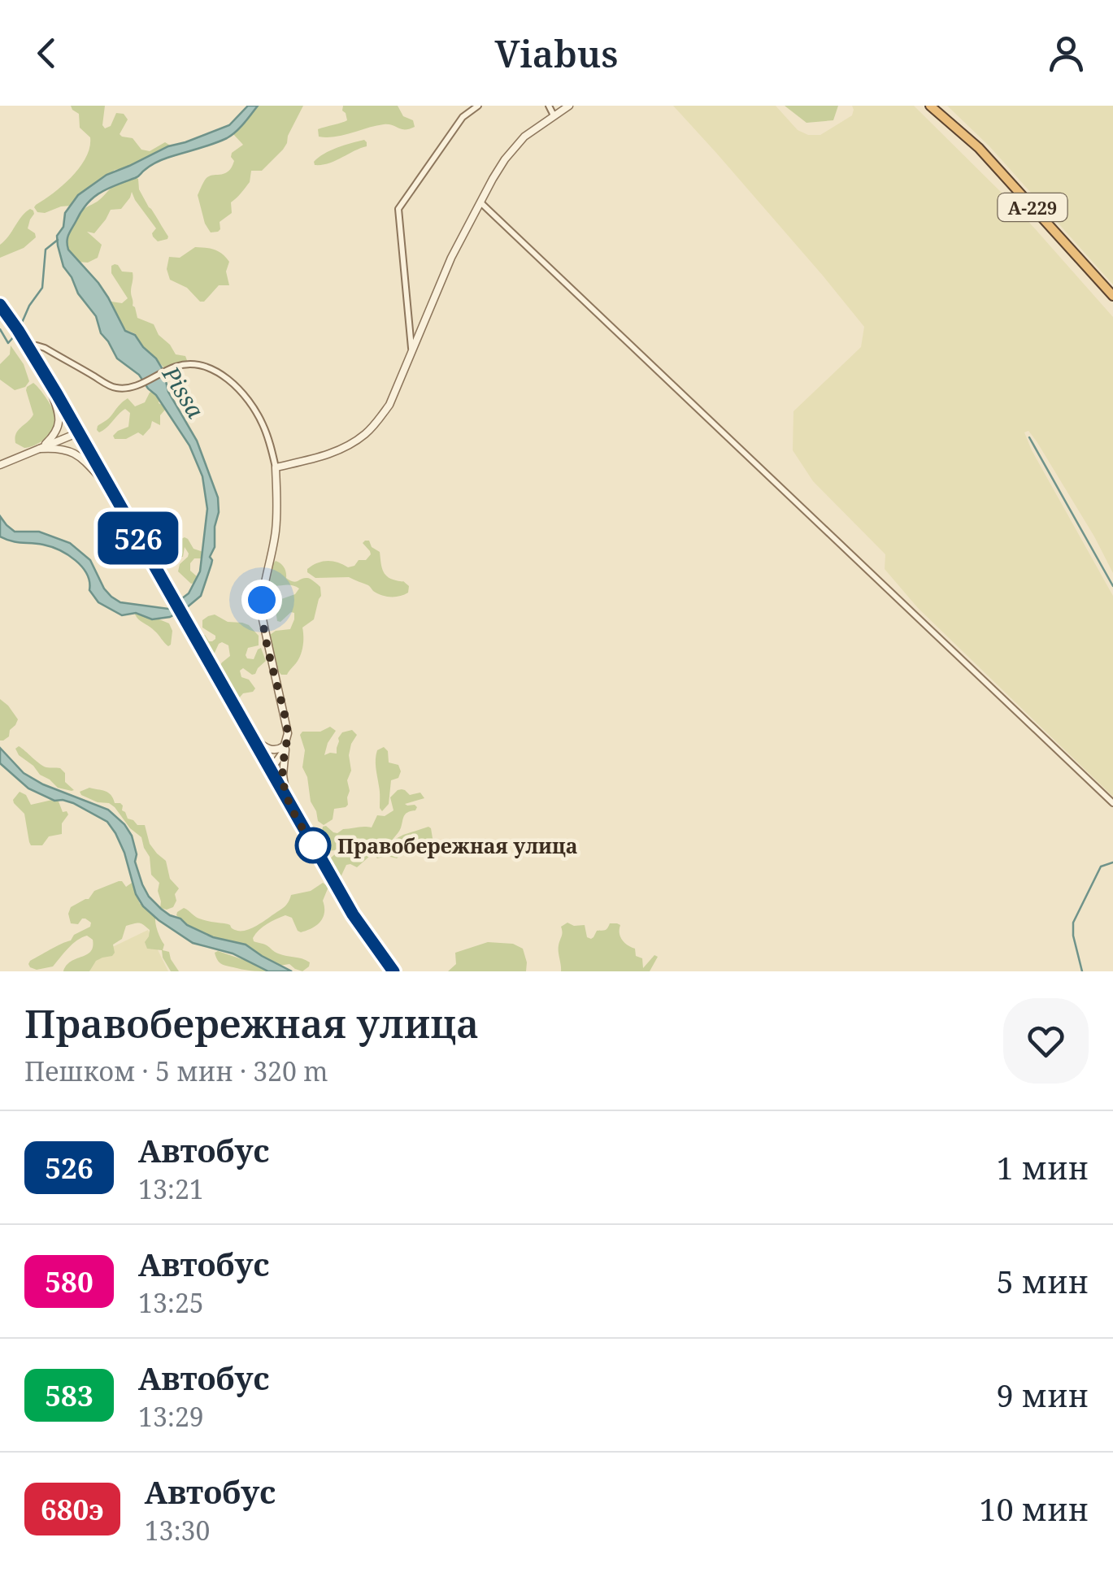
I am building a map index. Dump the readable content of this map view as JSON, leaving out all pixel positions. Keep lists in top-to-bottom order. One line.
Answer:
{"streets":{"highway":["А-229"]},"water":["Pissa"],"places":["Правобережная улица"],"lines":["bus line 526"],"page":{"header":"Viabus","on_map":"526","heading":["Правобережная улица","Пешком · 5 мин · 320 m"],"list":[{"mark":"526","name":"Автобус","note":"13:21","value":"1 мин"},{"mark":"580","name":"Автобус","note":"13:25","value":"5 мин"},{"mark":"583","name":"Автобус","note":"13:29","value":"9 мин"},{"mark":"680э","name":"Автобус","note":"13:30","value":"10 мин"}]}}
